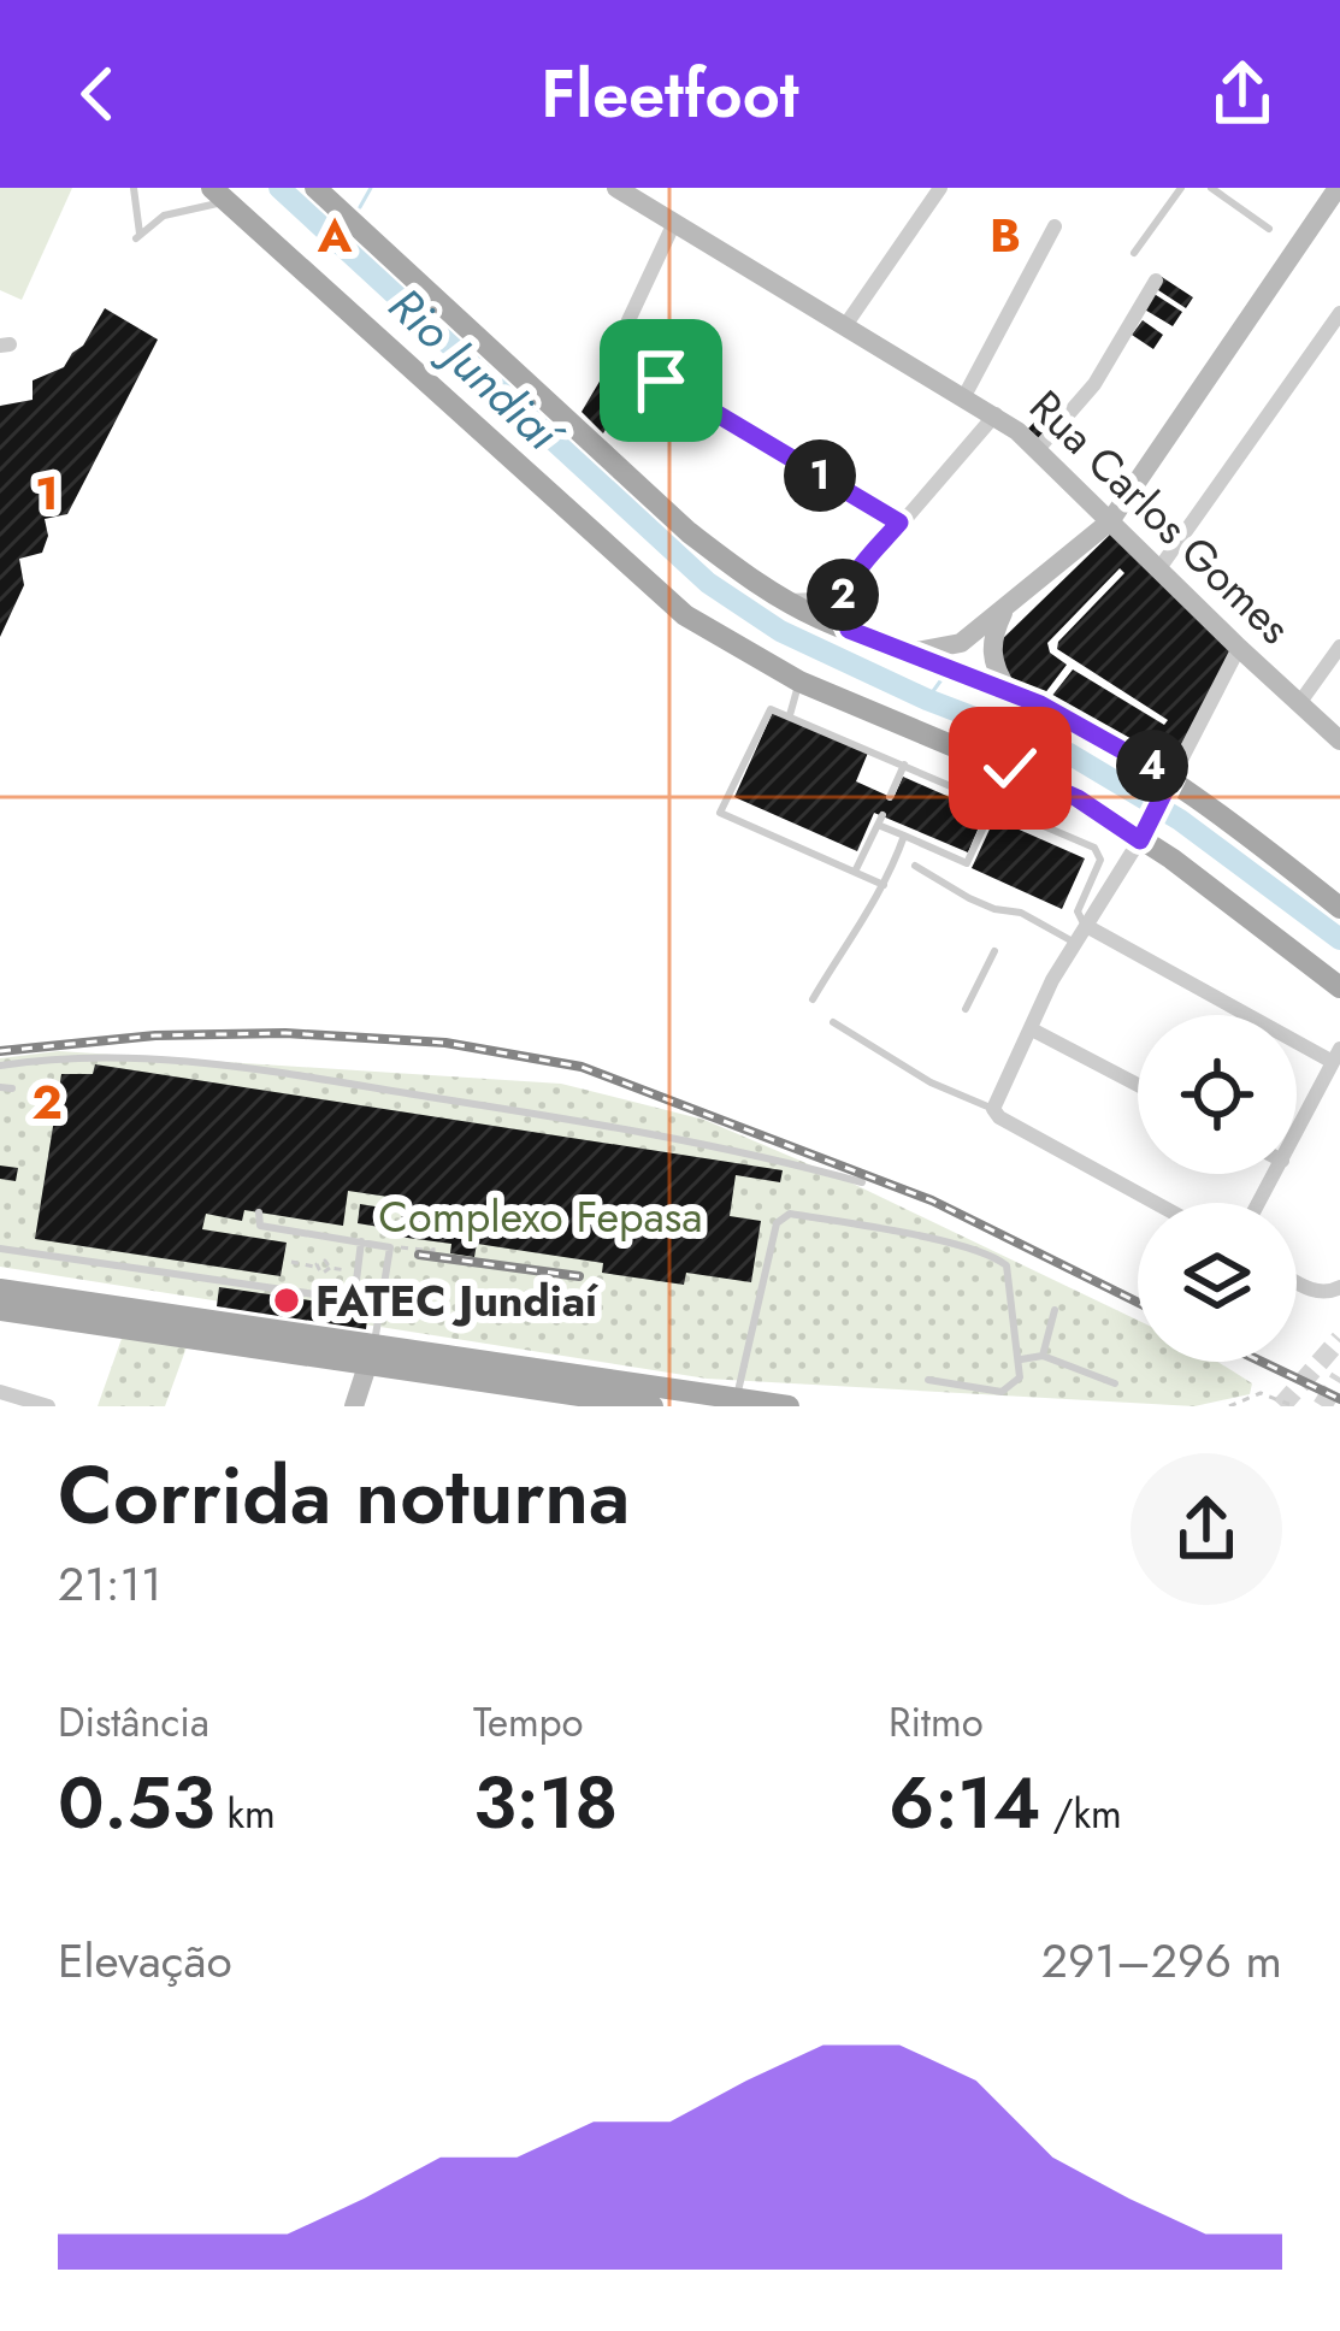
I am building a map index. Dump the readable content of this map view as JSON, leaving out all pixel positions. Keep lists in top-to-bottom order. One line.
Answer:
{"streets":{"main road":["Rua Carlos Gomes"]},"water":["Rio Jundiaí"],"parks":["Complexo Fepasa"],"places":["FATEC Jundiaí"],"page":{"header":"Fleetfoot","pins":["1","2","4"],"heading":["Corrida noturna","21:11"],"stats":[["Distância","0.53 km"],["Tempo","3:18"],["Ritmo","6:14 /km"]],"chart":["Elevação","291–296 m"]},"grid":{"columns":["A","B"],"rows":["1","2"]}}
